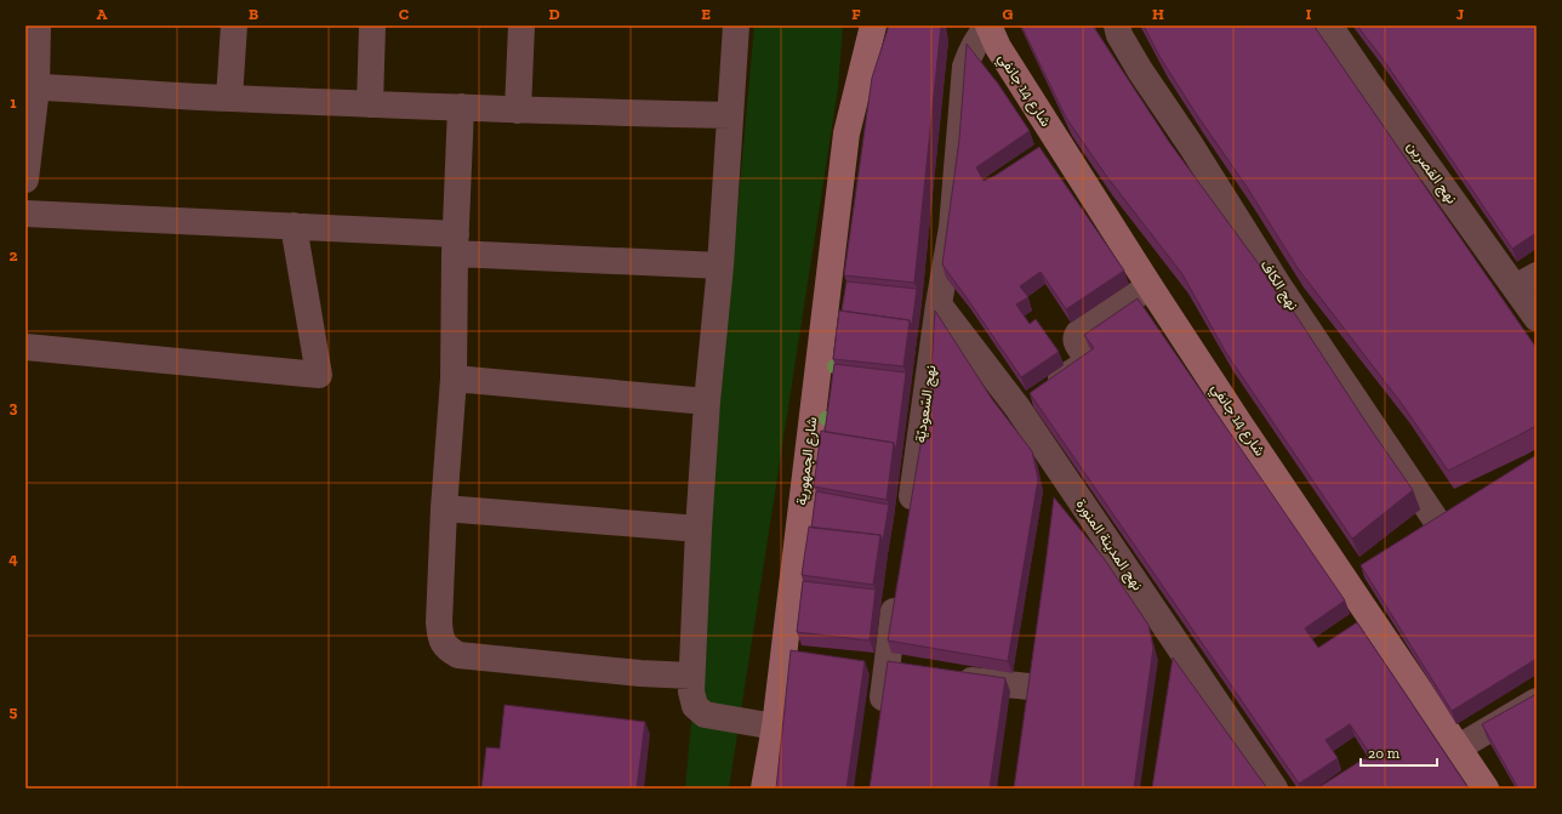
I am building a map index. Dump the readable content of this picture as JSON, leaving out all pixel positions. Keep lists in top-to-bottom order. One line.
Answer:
{"streets":{"street":["شارع 14 جانفي","نهج القصرين","نهج الكاف","نهج السّعوديّة","شارع الجمهورية","نهج المدينة المنورة"]},"crossings":[["شارع 14 جانفي","نهج السّعوديّة"],["نهج السّعوديّة","نهج المدينة المنورة"]],"scale_bar":"20 m","grid":{"columns":["A","B","C","D","E","F","G","H","I","J"],"rows":["1","2","3","4","5"]}}
